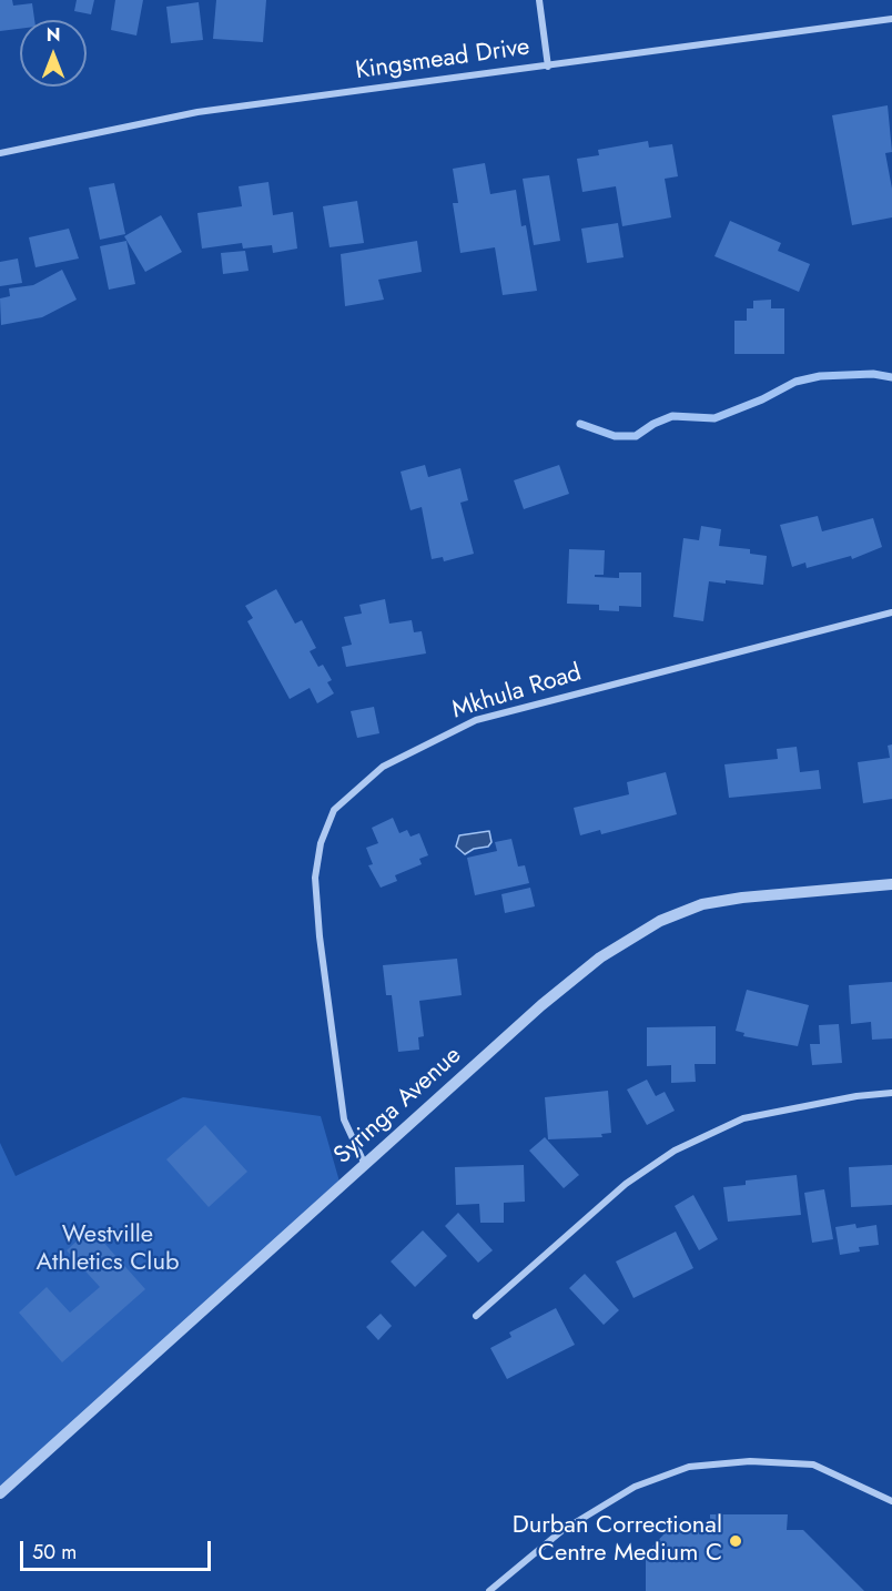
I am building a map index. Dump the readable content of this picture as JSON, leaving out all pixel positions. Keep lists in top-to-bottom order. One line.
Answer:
{"streets":{"street":["Kingsmead Drive","Mkhula Road","Syringa Avenue"]},"crossings":[["Mkhula Road","Syringa Avenue"]],"parks":["Westville Athletics Club"],"places":["Durban Correctional Centre Medium C"],"scale_bar":"50 m","north":"top"}
